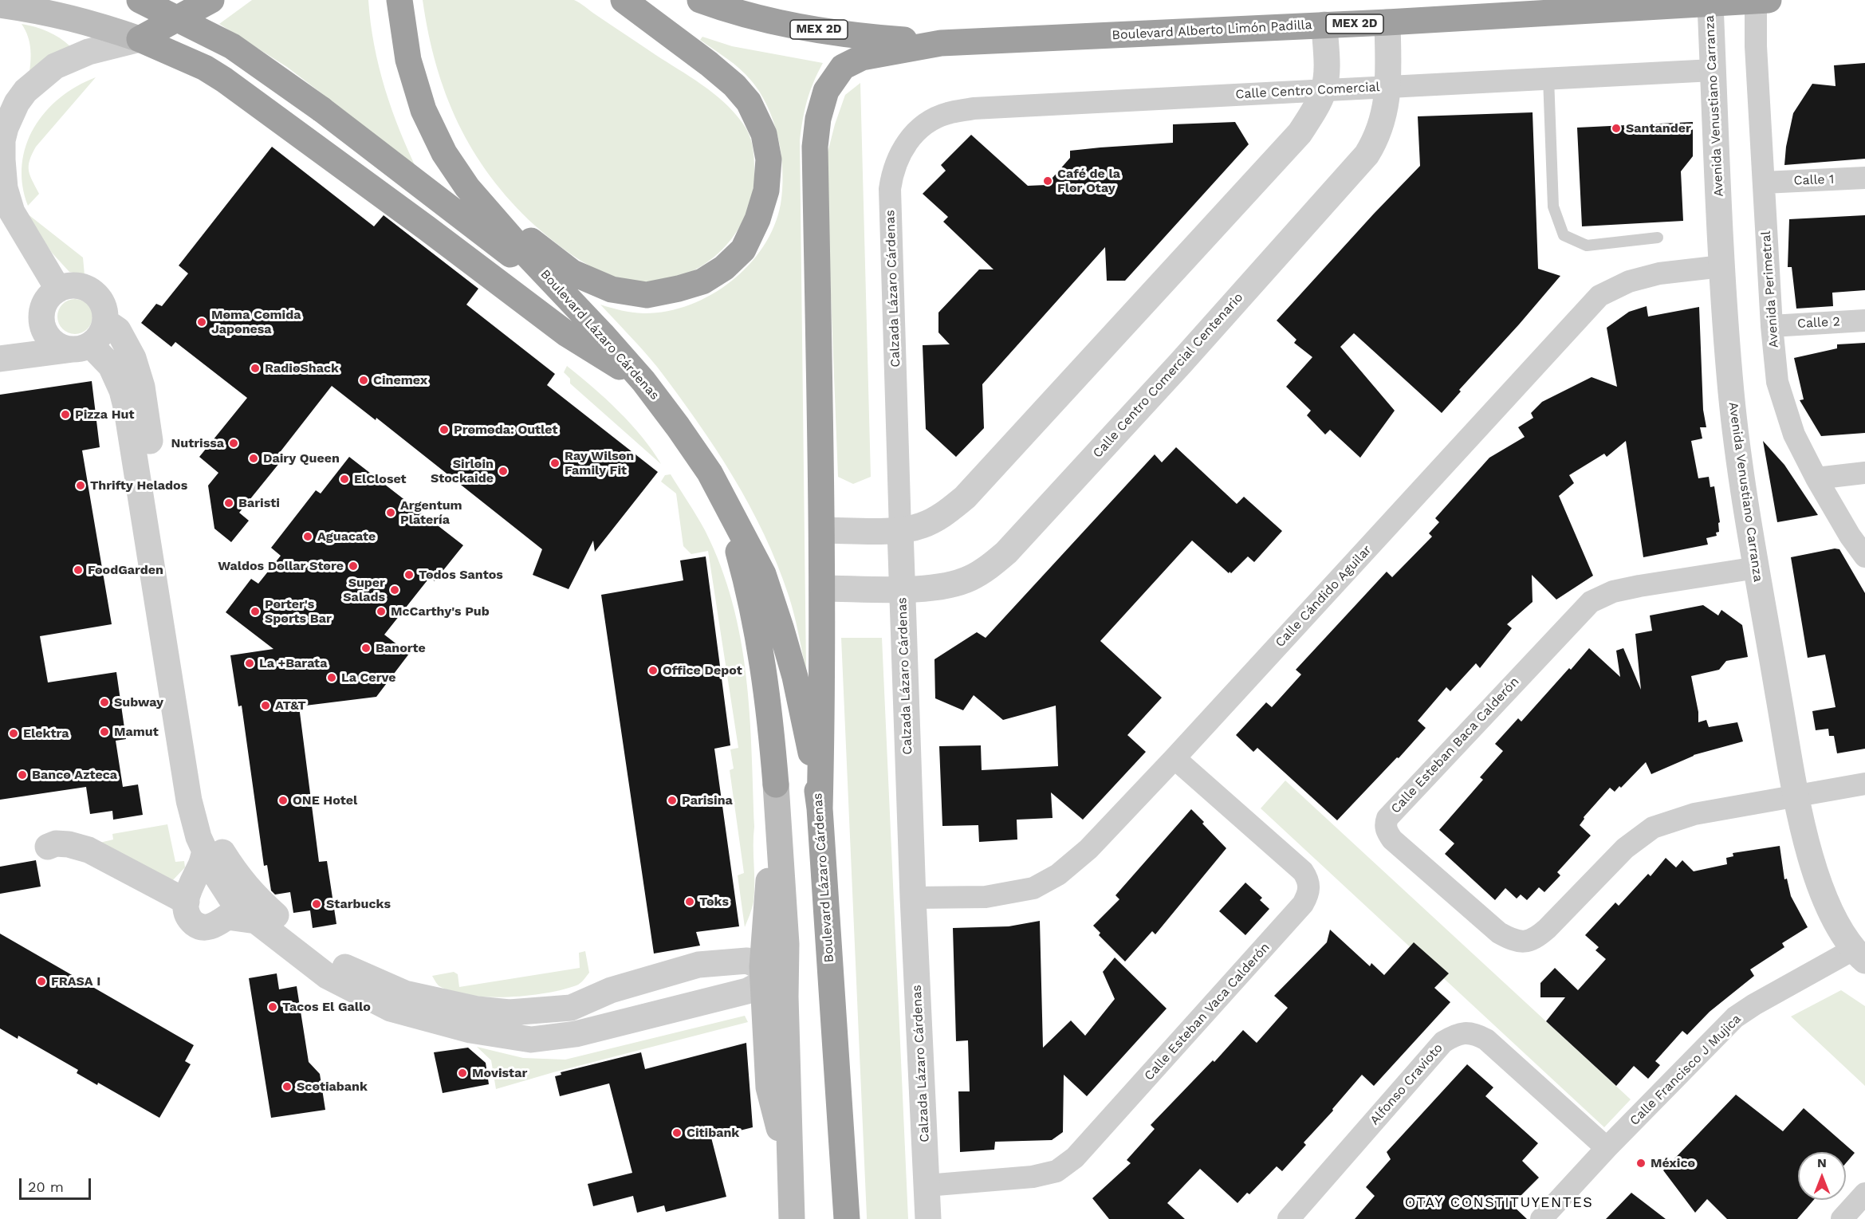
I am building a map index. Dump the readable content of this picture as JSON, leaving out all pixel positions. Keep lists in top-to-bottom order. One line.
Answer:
{"streets":{"highway":["MEX 2D","Boulevard Alberto Limón Padilla","Boulevard Lázaro Cárdenas"],"street":["Calle Centro Comercial","Avenida Venustiano Carranza","Calle 1","Calzada Lázaro Cárdenas","Avenida Perimetral","Calle 2","Calle Centro Comercial Centenario","Calle Cándido Aguilar","Calle Esteban Baca Calderón","Calle Esteban Vaca Calderón","Calle Francisco J Mujica","Alfonso Cravioto"]},"crossings":[["MEX 2D","Boulevard Alberto Limón Padilla"],["Boulevard Alberto Limón Padilla","Avenida Venustiano Carranza"],["Boulevard Alberto Limón Padilla","Avenida Perimetral"],["Boulevard Alberto Limón Padilla","Calle Centro Comercial Centenario"],["Calle Centro Comercial","Avenida Venustiano Carranza"],["Calle Centro Comercial","Calzada Lázaro Cárdenas"],["Calle Centro Comercial","Calle Centro Comercial Centenario"],["Avenida Venustiano Carranza","Calle Cándido Aguilar"],["Avenida Venustiano Carranza","Calle Esteban Baca Calderón"],["Avenida Venustiano Carranza","Calle Francisco J Mujica"],["Calle 1","Avenida Perimetral"],["Calzada Lázaro Cárdenas","Calle Centro Comercial Centenario"],["Calzada Lázaro Cárdenas","Calle Cándido Aguilar"],["Calzada Lázaro Cárdenas","Calle Esteban Vaca Calderón"],["Avenida Perimetral","Calle 2"],["Calle Cándido Aguilar","Calle Esteban Vaca Calderón"],["Calle Francisco J Mujica","Alfonso Cravioto"]],"districts":["OTAY CONSTITUYENTES"],"places":["Santander","Café de la Flor Otay","Moma Comida Japonesa","RadioShack","Cinemex","Pizza Hut","Promoda: Outlet","Nutrissa","Dairy Queen","Ray Wilson Family Fit","Sirloin Stockaide","ElCloset","Thrifty Helados","Baristi","Argentum Platería","Aguacate","Waldos Dollar Store","FoodGarden","Todos Santos","Super Salads","Porter's Sports Bar","McCarthy's Pub","Banorte","La +Barata","Office Depot","La Cerve","Subway","AT&T","Mamut","Elektra","Banco Azteca","ONE Hotel","Parisina","Toks","Starbucks","FRASA I","Tacos El Gallo","Movistar","Scotiabank","Citibank","México"],"scale_bar":"20 m","north":"top"}
